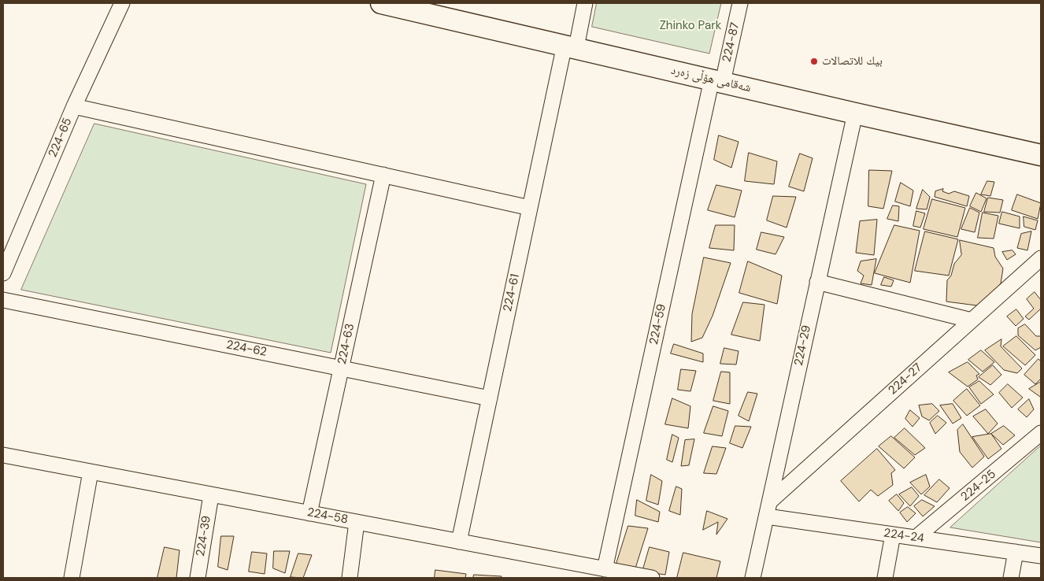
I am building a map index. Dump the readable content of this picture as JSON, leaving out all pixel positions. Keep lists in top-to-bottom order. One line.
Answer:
{"streets":{"street":["224-87","شەقامی هۆڵی زەرد","224-65","224-61","224-59","224-63","224-29","224-62","224-27","224-25","224-58","224-39","224-24"]},"crossings":[["224-87","شەقامی هۆڵی زەرد"],["224-87","224-59"],["شەقامی هۆڵی زەرد","224-61"],["شەقامی هۆڵی زەرد","224-59"],["شەقامی هۆڵی زەرد","224-29"],["224-61","224-62"],["224-61","224-58"],["224-59","224-58"],["224-63","224-62"],["224-63","224-58"],["224-29","224-27"],["224-29","224-24"],["224-25","224-24"],["224-58","224-39"]],"parks":["Zhinko Park"],"places":["بيك للاتصالات"]}
